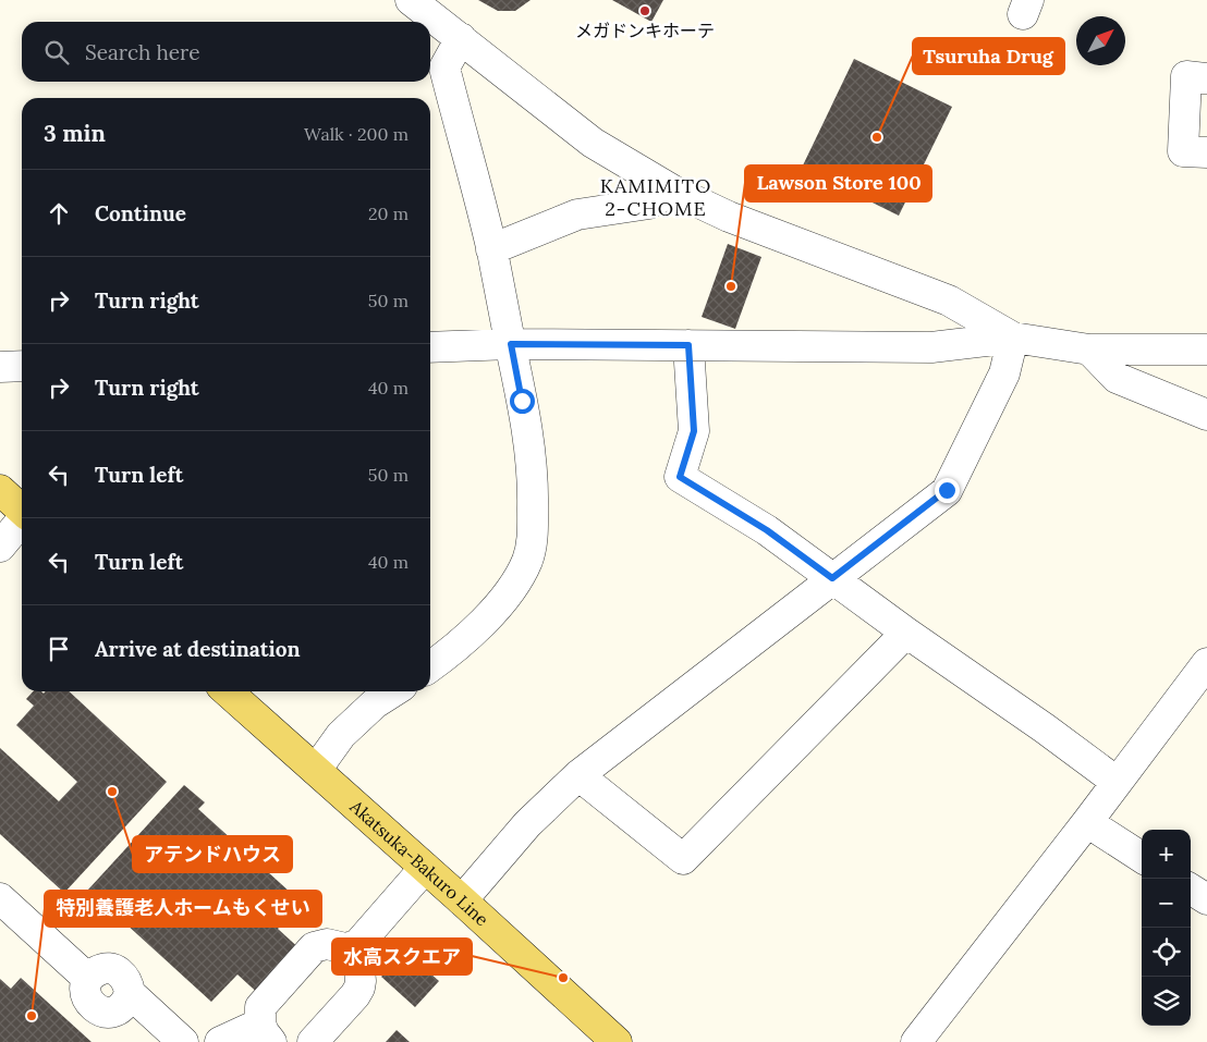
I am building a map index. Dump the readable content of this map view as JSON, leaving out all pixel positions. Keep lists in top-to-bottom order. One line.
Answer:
{"streets":{"main road":["Akatsuka-Bakuro Line"]},"districts":["KAMIMITO 2-CHOME"],"places":["メガドンキホーテ","Tsuruha Drug","Lawson Store 100","アテンドハウス","水高スクエア","特別養護老人ホームもくせい"],"north":"top right","page":{"search":"Search here","heading":["3 min","Walk · 200 m"],"list":[["Continue","20 m"],["Turn right","50 m"],["Turn right","40 m"],["Turn left","50 m"],["Turn left","40 m"],"Arrive at destination"],"map_buttons":["+","−"]}}
